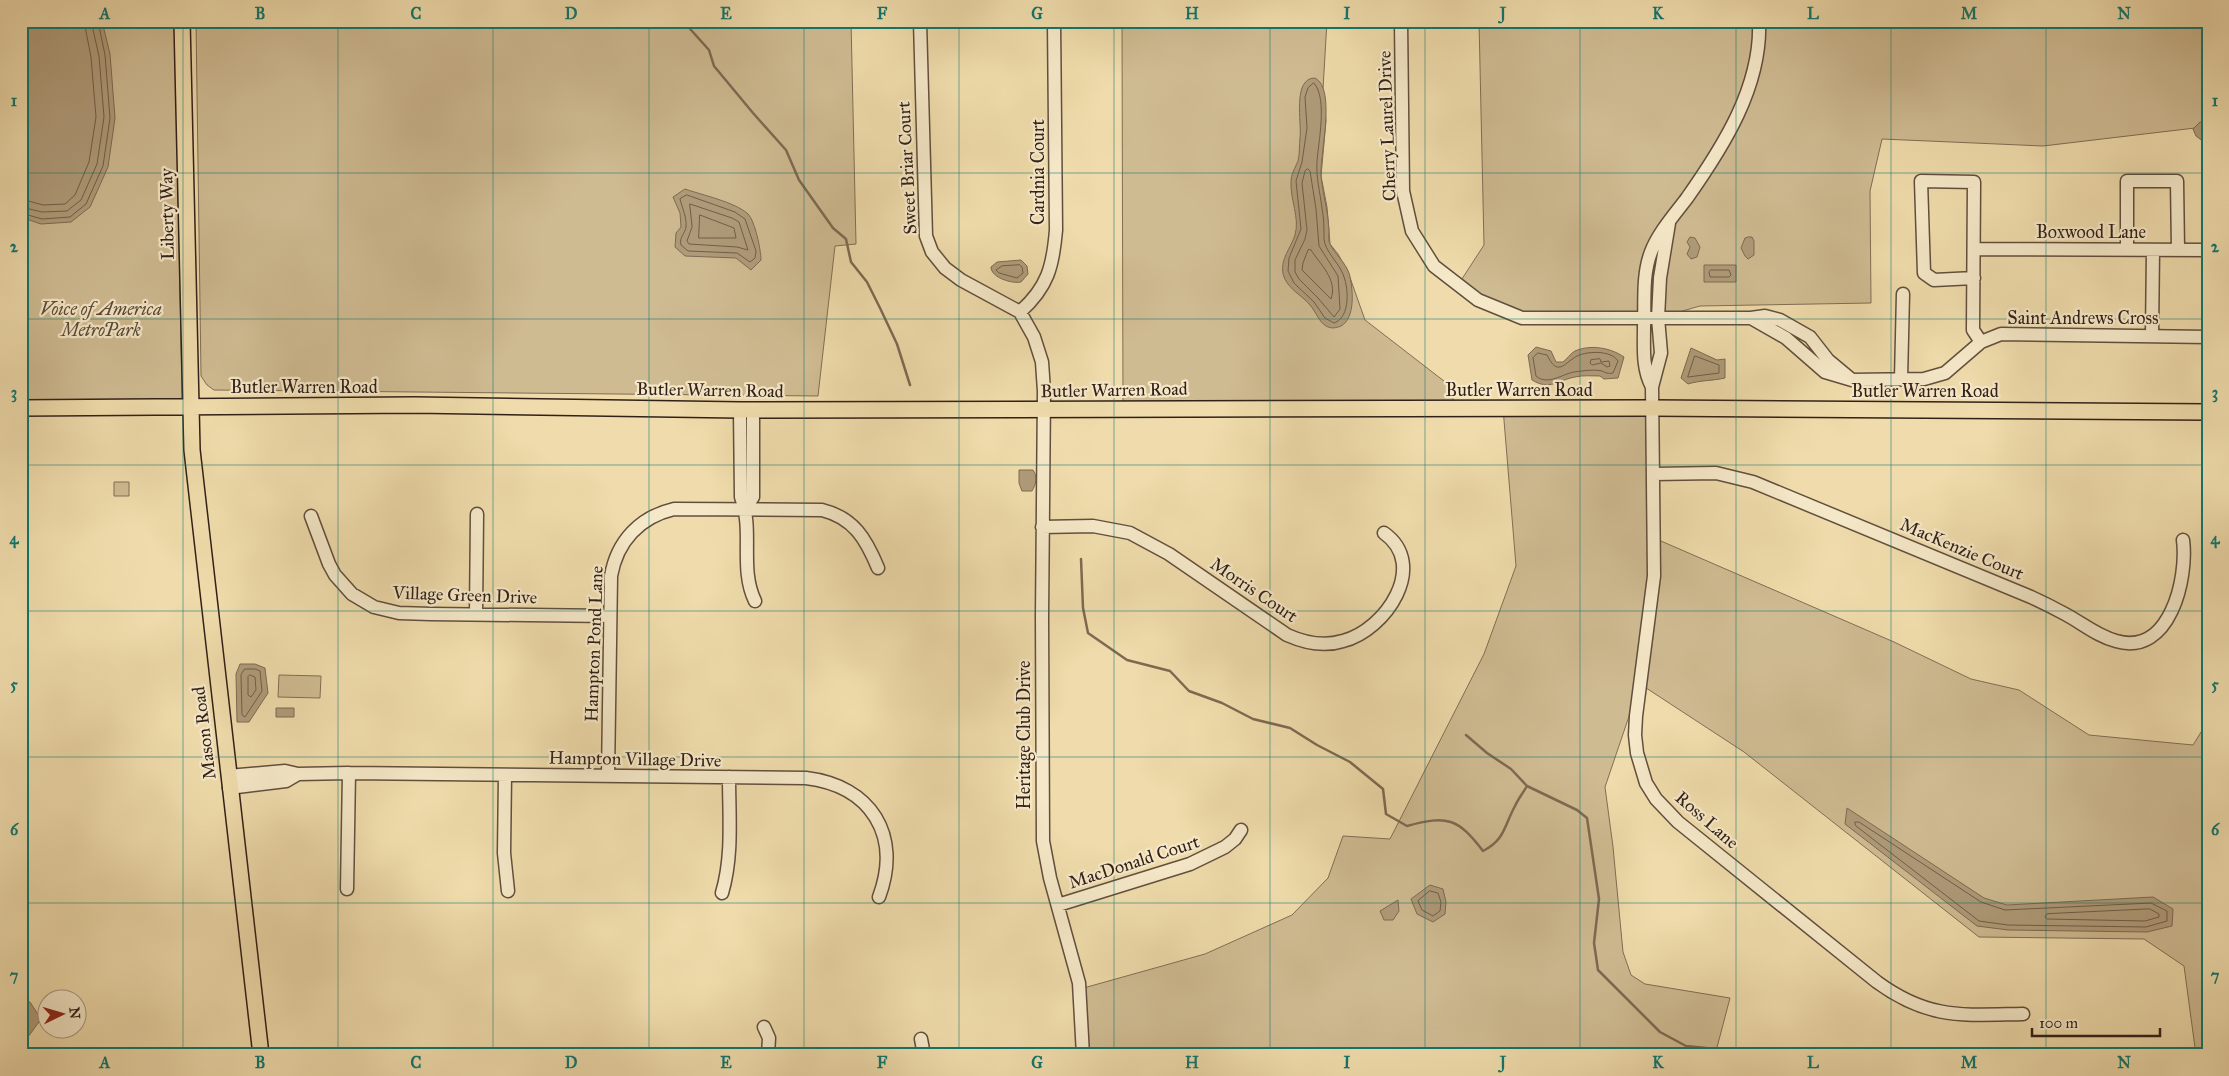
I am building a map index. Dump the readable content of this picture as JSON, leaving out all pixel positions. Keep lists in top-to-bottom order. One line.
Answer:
{"streets":{"main road":["Liberty Way","Butler Warren Road","Mason Road"],"street":["Cherry Laurel Drive","Sweet Briar Court","Cardnia Court","Boxwood Lane","Saint Andrews Cross","MacKenzie Court","Morris Court","Village Green Drive","Hampton Pond Lane","Heritage Club Drive","Hampton Village Drive","Ross Lane","MacDonald Court"]},"crossings":[["Cherry Laurel Drive","Saint Andrews Cross"],["Sweet Briar Court","Cardnia Court"],["Liberty Way","Butler Warren Road"],["Liberty Way","Mason Road"],["Butler Warren Road","Mason Road"],["Butler Warren Road","Heritage Club Drive"],["Butler Warren Road","Ross Lane"],["MacKenzie Court","Ross Lane"],["Morris Court","Heritage Club Drive"],["Village Green Drive","Hampton Pond Lane"],["Hampton Pond Lane","Hampton Village Drive"],["Mason Road","Hampton Village Drive"],["Heritage Club Drive","MacDonald Court"]],"parks":["Voice of America MetroPark"],"scale_bar":"100 m","north":"right","grid":{"columns":["A","B","C","D","E","F","G","H","I","J","K","L","M","N"],"rows":["1","2","3","4","5","6","7"]}}
